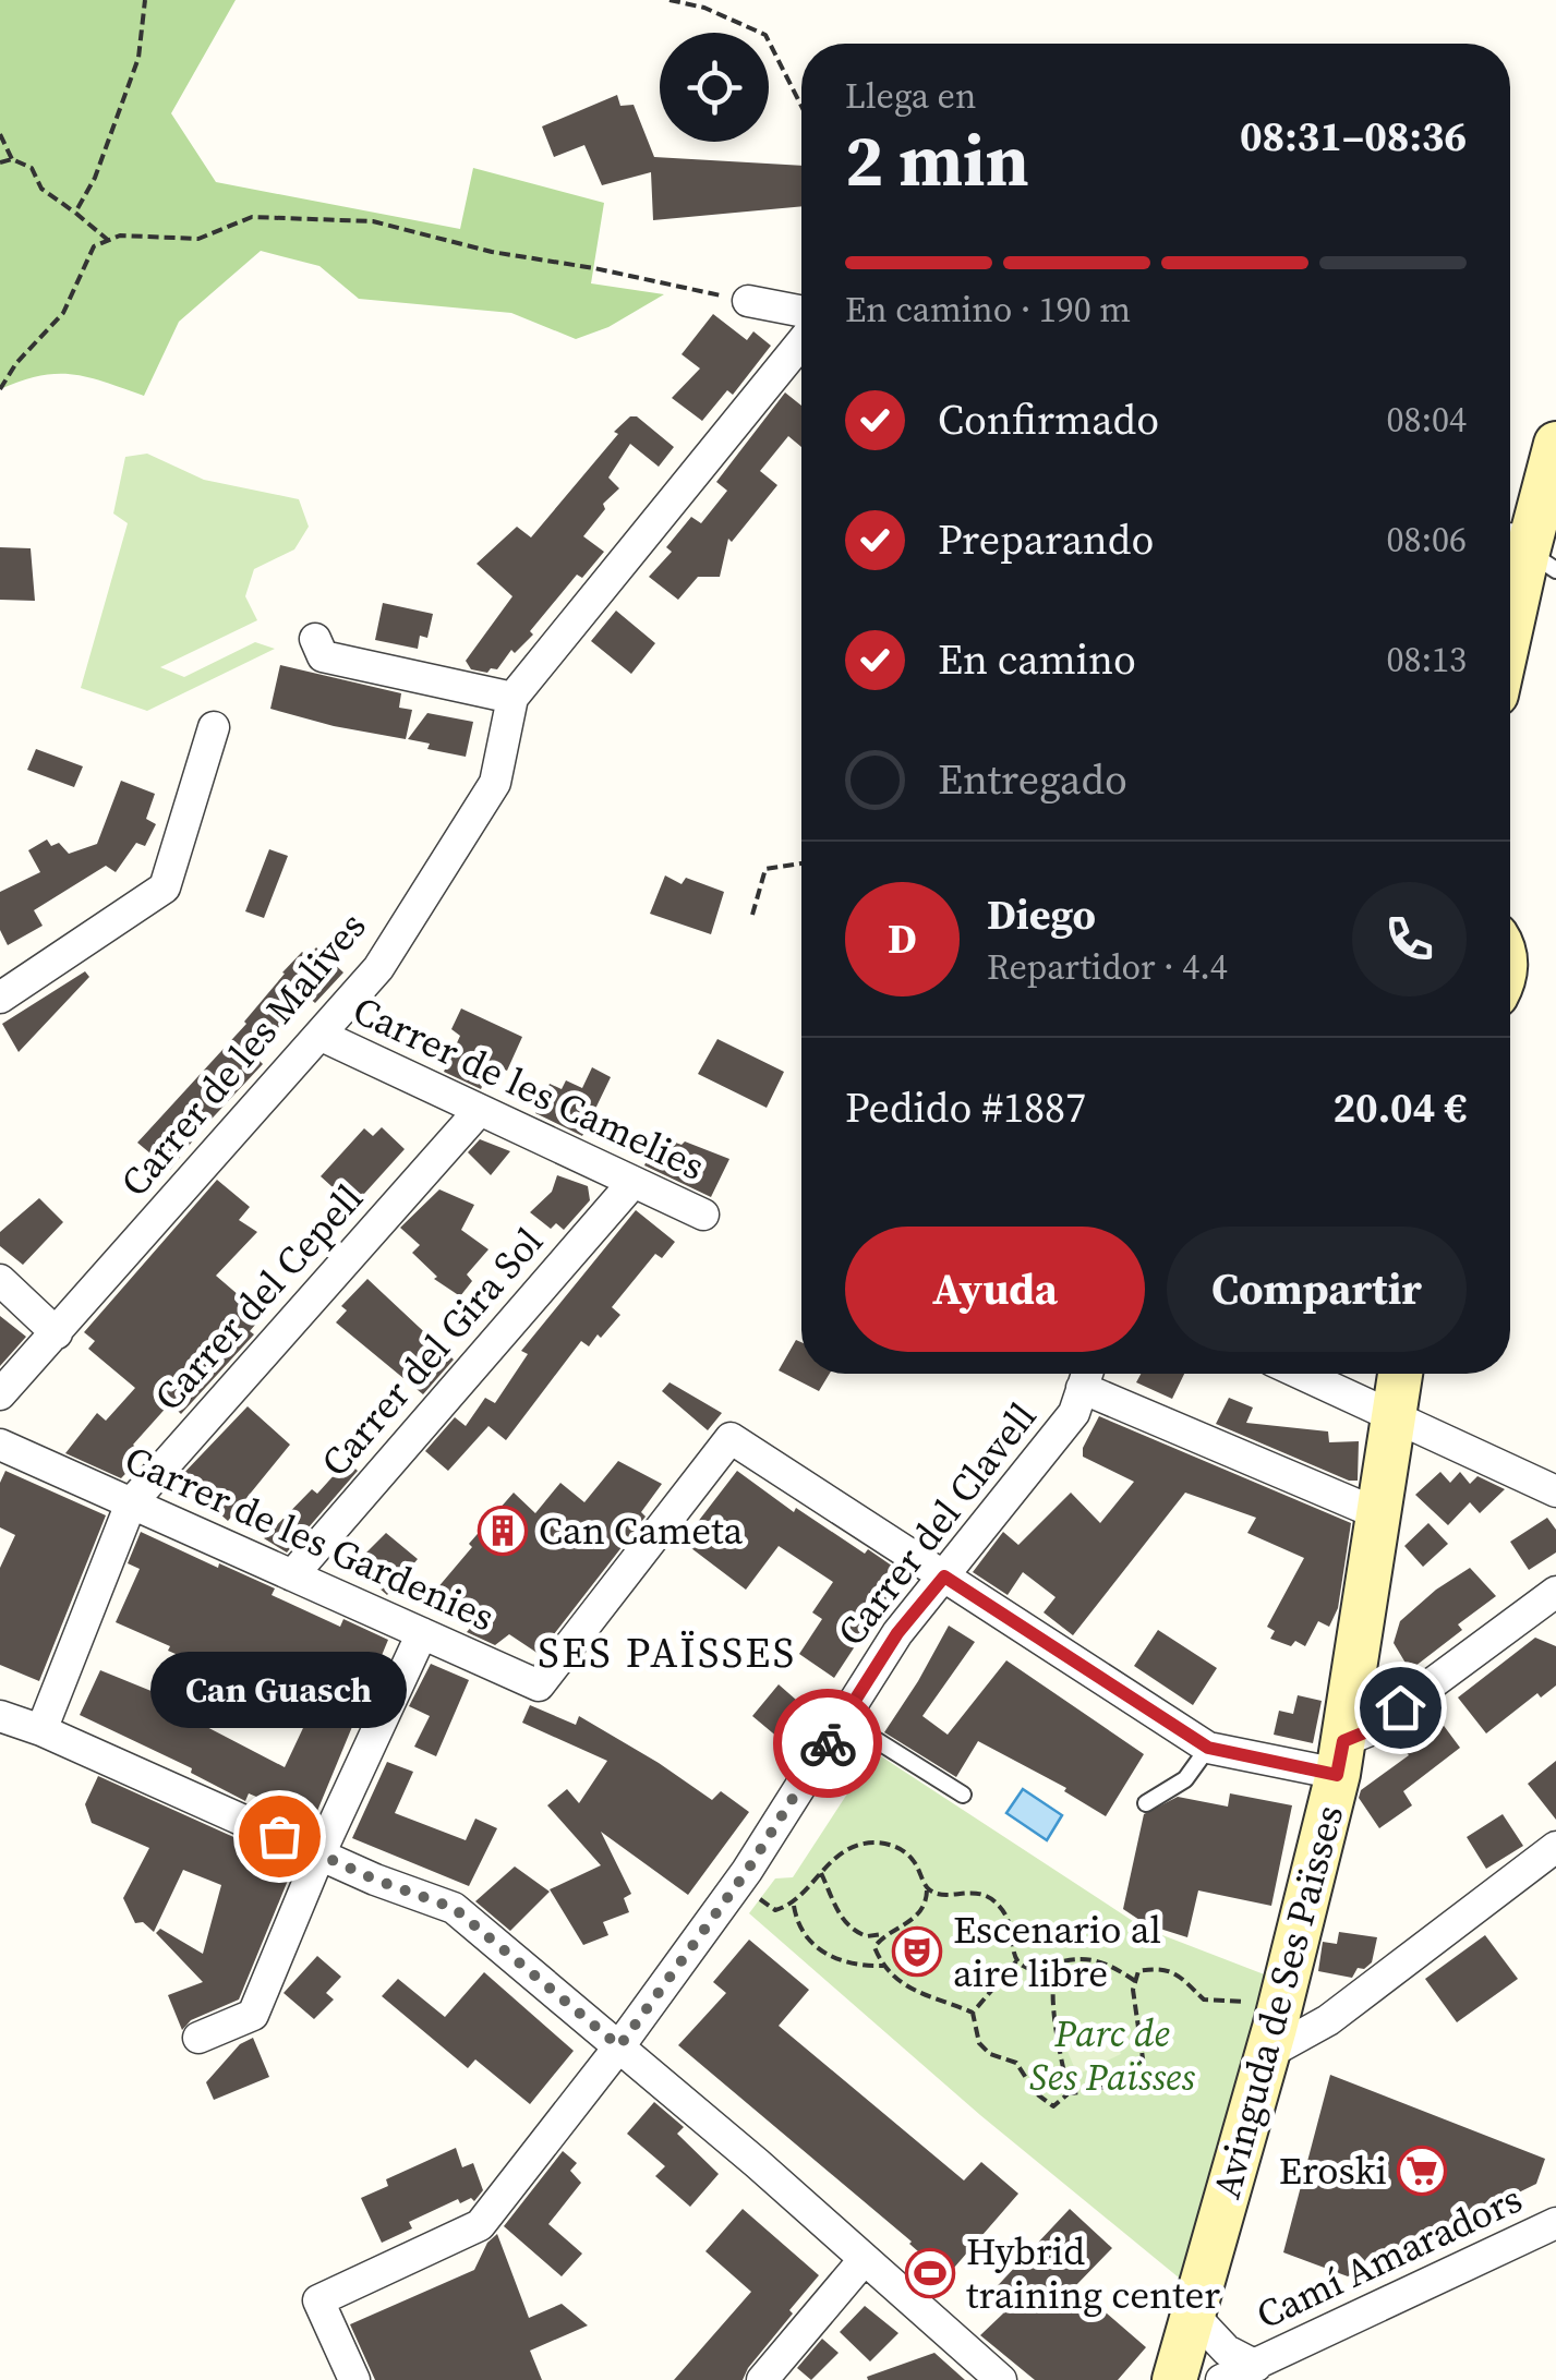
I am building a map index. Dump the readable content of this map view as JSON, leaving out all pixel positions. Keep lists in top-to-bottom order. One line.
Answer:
{"streets":{"main road":["Avinguda de Ses Païsses"],"street":["Carrer de les Malives","Carrer de les Camelies","Carrer del Cepell","Carrer del Gira Sol","Carrer del Clavell","Carrer de les Gardenies","Camí Amaradors"]},"crossings":[["Carrer de les Malives","Carrer de les Camelies"],["Carrer de les Camelies","Carrer del Cepell"],["Carrer de les Camelies","Carrer del Gira Sol"],["Carrer del Cepell","Carrer de les Gardenies"],["Carrer del Gira Sol","Carrer de les Gardenies"],["Carrer del Clavell","Carrer de les Gardenies"],["Avinguda de Ses Païsses","Camí Amaradors"]],"districts":["SES PAÏSSES"],"parks":["Parc de Ses Païsses"],"places":{"building":["Can Cameta"],"other":["Can Guasch"],"theatre":["Escenario al aire libre"],"supermarket":["Eroski"],"sports":["Hybrid training center"]},"page":{"heading":["2 min","Llega en","08:31–08:36"],"panel":["Diego","Repartidor · 4.4","Pedido #1887","20.04 €"],"bar":"En camino · 190 m","list":[["Confirmado","08:04"],["Preparando","08:06"],["En camino","08:13"],"Entregado"],"round":"D","buttons":["Ayuda","Compartir"],"bubble":"Can Guasch"}}
